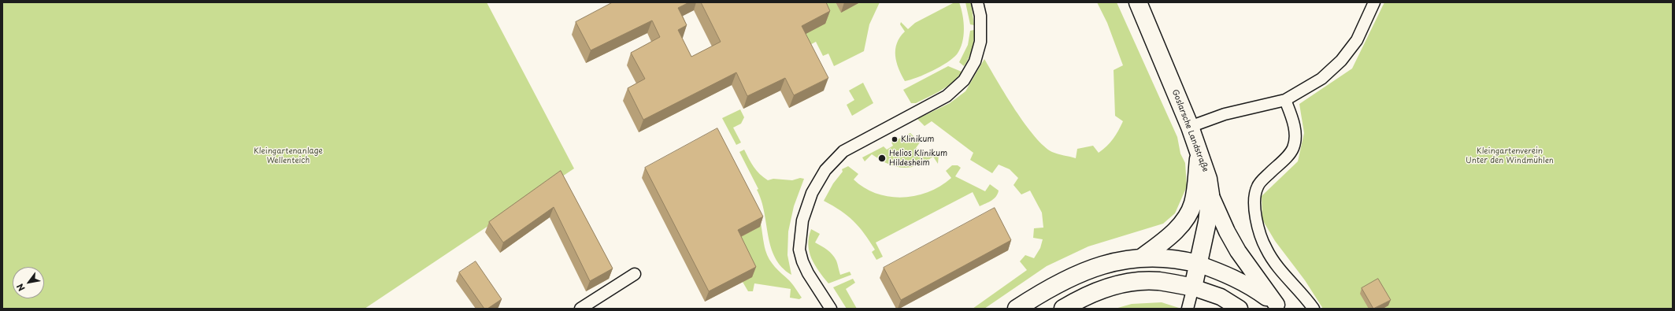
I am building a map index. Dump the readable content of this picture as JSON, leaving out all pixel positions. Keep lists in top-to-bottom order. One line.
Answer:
{"streets":{"main road":["Goslarsche Landstraße"]},"parks":["Kleingartenanlage Wellenteich","Kleingartenverein Unter den Windmühlen"],"places":["Klinikum","Helios Klinikum Hildesheim"],"north":"bottom left"}
